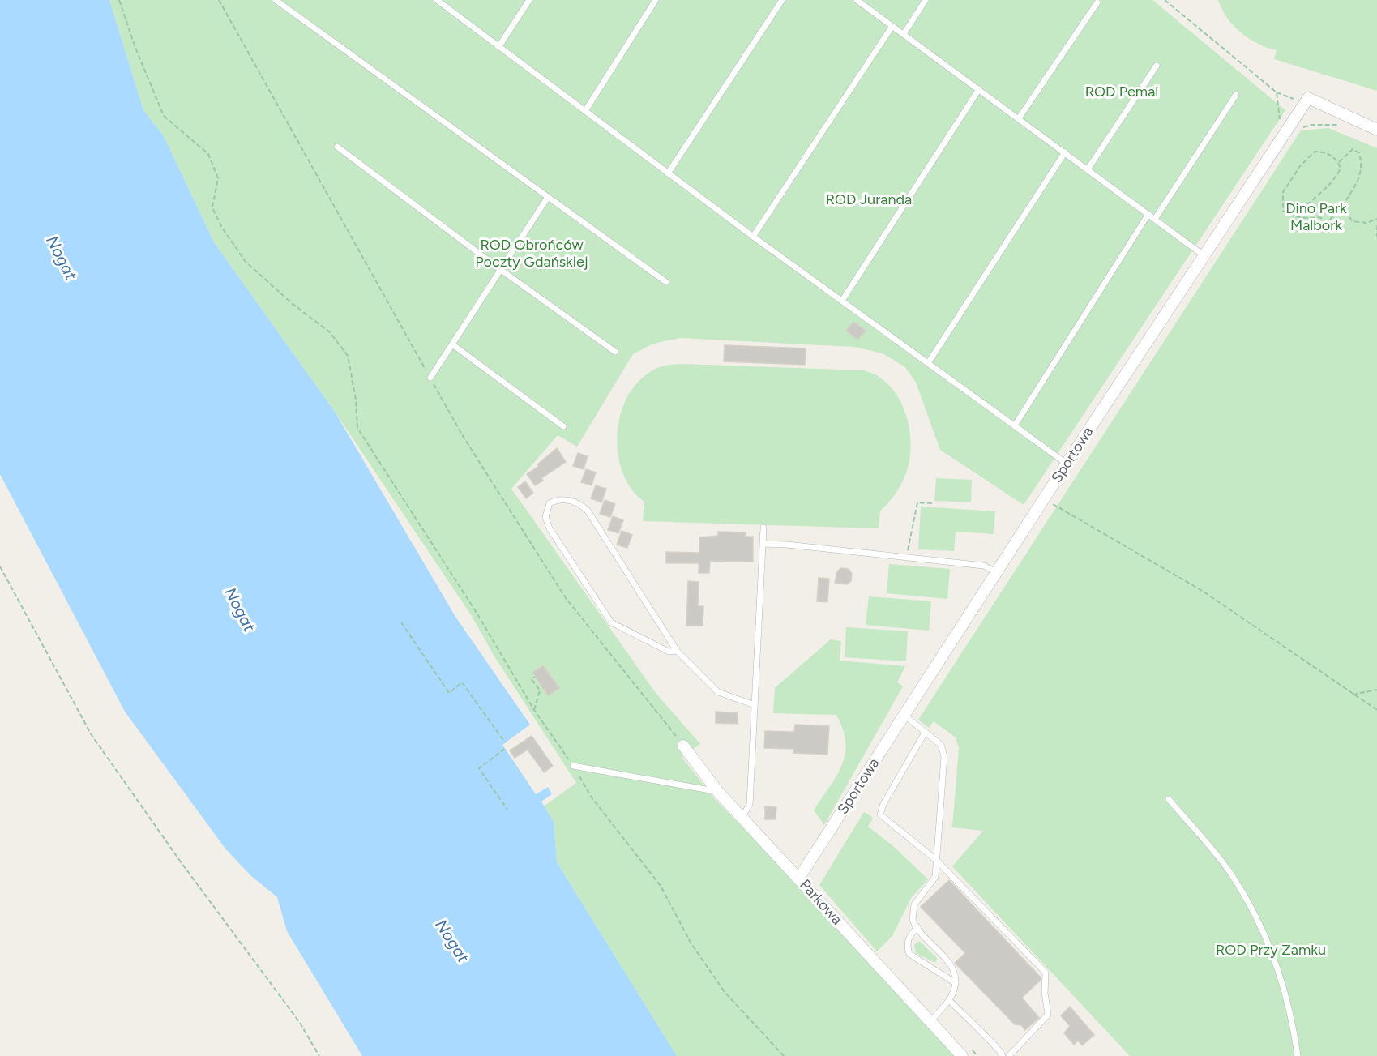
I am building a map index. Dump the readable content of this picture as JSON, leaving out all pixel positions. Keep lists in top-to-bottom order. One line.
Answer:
{"streets":{"street":["Sportowa","Parkowa"]},"crossings":[["Sportowa","Parkowa"]],"water":["Nogat"],"parks":["ROD Pemal","ROD Juranda","Dino Park Malbork","ROD Obrońców Poczty Gdańskiej","ROD Przy Zamku"]}
